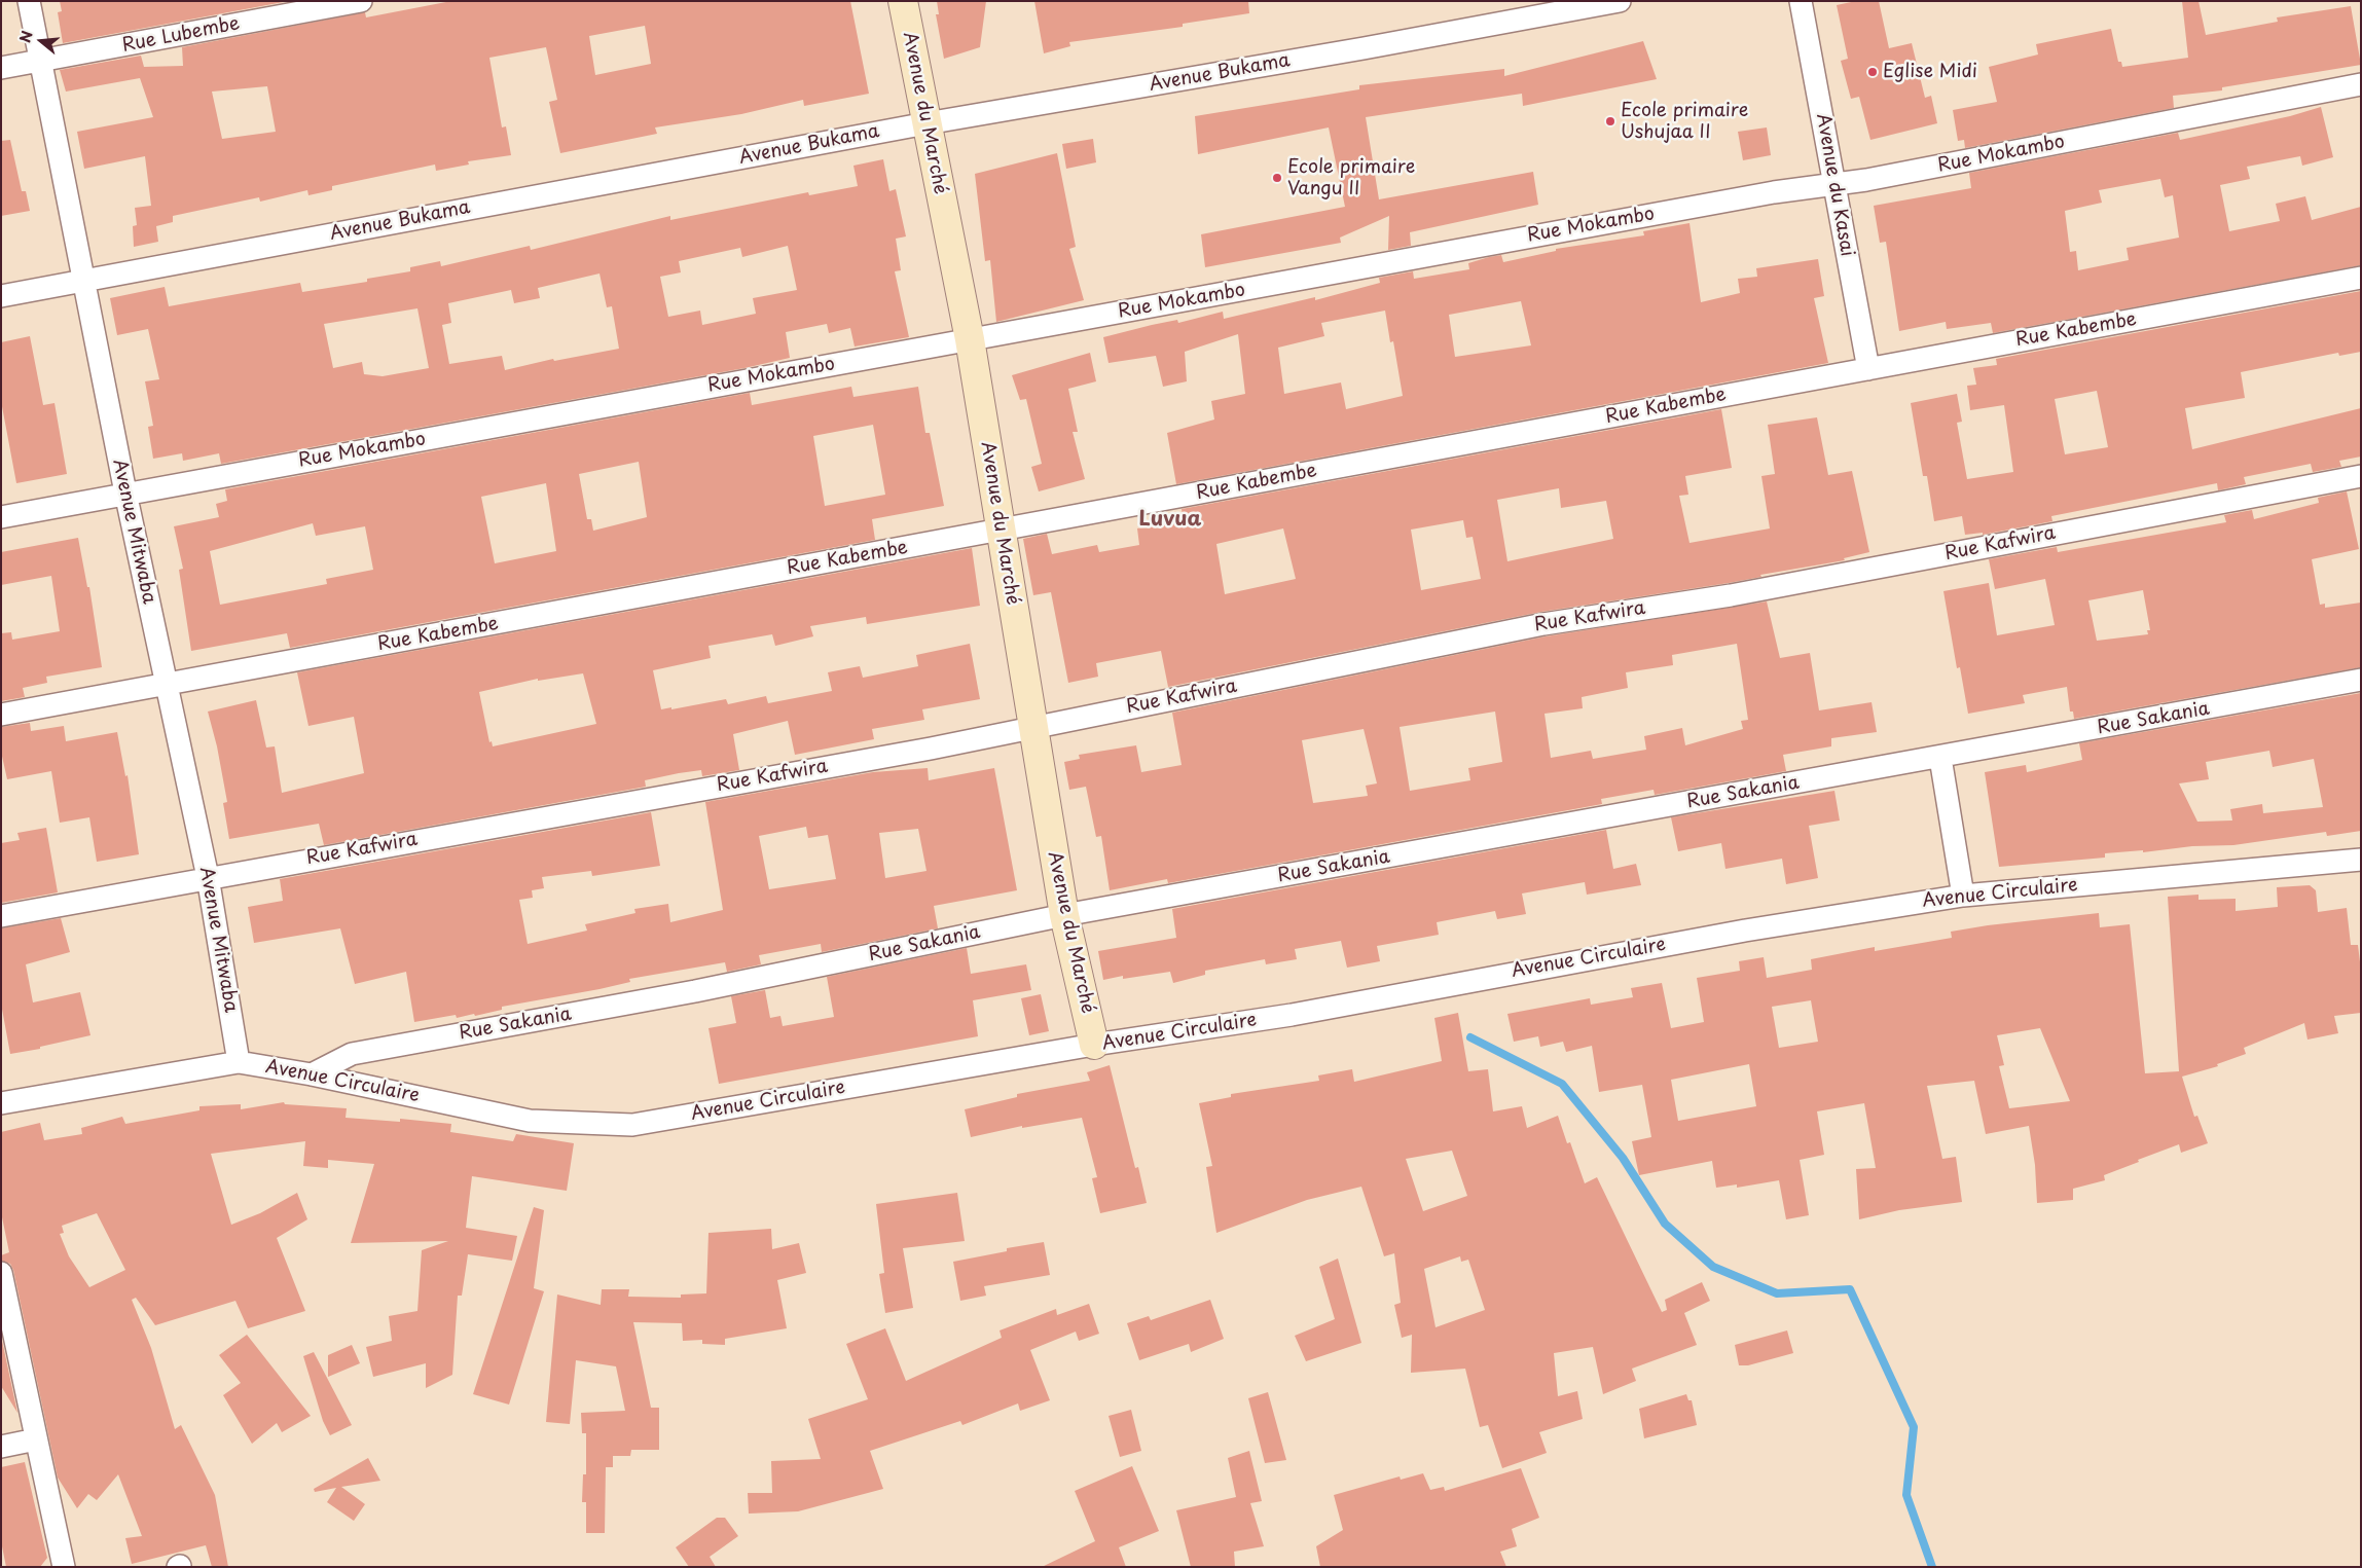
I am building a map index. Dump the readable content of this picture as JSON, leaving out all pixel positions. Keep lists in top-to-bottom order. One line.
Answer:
{"streets":{"street":["Rue Lubembe","Avenue Bukama","Avenue du Marché","Rue Mokambo","Avenue du Kasai","Rue Kabembe","Avenue Mitwaba","Rue Kafwira","Rue Sakania","Avenue Circulaire"]},"crossings":[["Rue Lubembe","Avenue Mitwaba"],["Avenue Bukama","Avenue du Marché"],["Avenue Bukama","Avenue Mitwaba"],["Avenue du Marché","Rue Mokambo"],["Avenue du Marché","Rue Kabembe"],["Avenue du Marché","Rue Kafwira"],["Avenue du Marché","Rue Sakania"],["Avenue du Marché","Avenue Circulaire"],["Rue Mokambo","Avenue du Kasai"],["Rue Mokambo","Avenue Mitwaba"],["Avenue du Kasai","Rue Kabembe"],["Rue Kabembe","Avenue Mitwaba"],["Avenue Mitwaba","Rue Kafwira"],["Avenue Mitwaba","Avenue Circulaire"],["Rue Sakania","Avenue Circulaire"]],"districts":["Luvua"],"places":["Eglise Midi","Ecole primaire Ushujaa II","Ecole primaire Vangu II"],"north":"left"}
